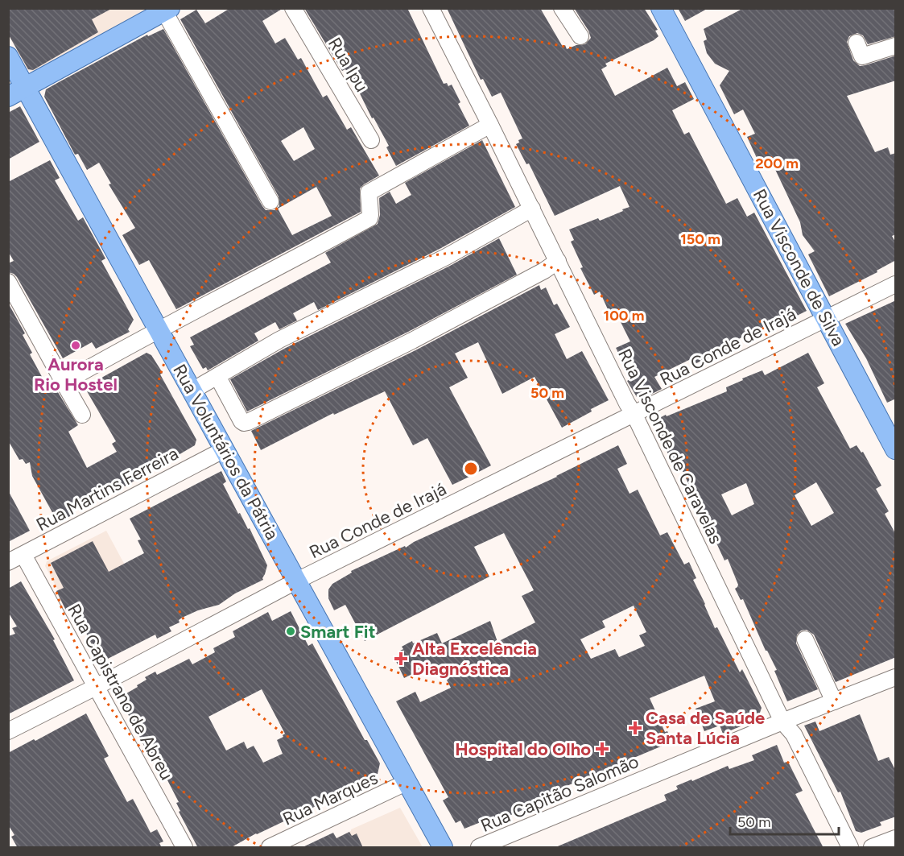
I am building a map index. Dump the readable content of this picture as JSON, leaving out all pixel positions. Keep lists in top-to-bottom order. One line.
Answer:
{"streets":{"main road":["Rua Visconde de Silva","Rua Voluntários da Pátria"],"street":["Rua Ipu","Rua Conde de Irajá","Rua Visconde de Caravelas","Rua Martins Ferreira","Rua Capistrano de Abreu","Rua Capitão Salomão","Rua Marques"]},"crossings":[["Rua Visconde de Silva","Rua Conde de Irajá"],["Rua Conde de Irajá","Rua Visconde de Caravelas"],["Rua Conde de Irajá","Rua Voluntários da Pátria"],["Rua Conde de Irajá","Rua Capistrano de Abreu"],["Rua Visconde de Caravelas","Rua Capitão Salomão"],["Rua Voluntários da Pátria","Rua Martins Ferreira"],["Rua Voluntários da Pátria","Rua Marques"],["Rua Martins Ferreira","Rua Capistrano de Abreu"]],"places":{"other":["Aurora Rio Hostel","Smart Fit"],"health":["Alta Excelência Diagnóstica","Casa de Saúde Santa Lúcia","Hospital do Olho"]},"scale_bar":"50 m","rings":["200 m","150 m","100 m","50 m"]}
